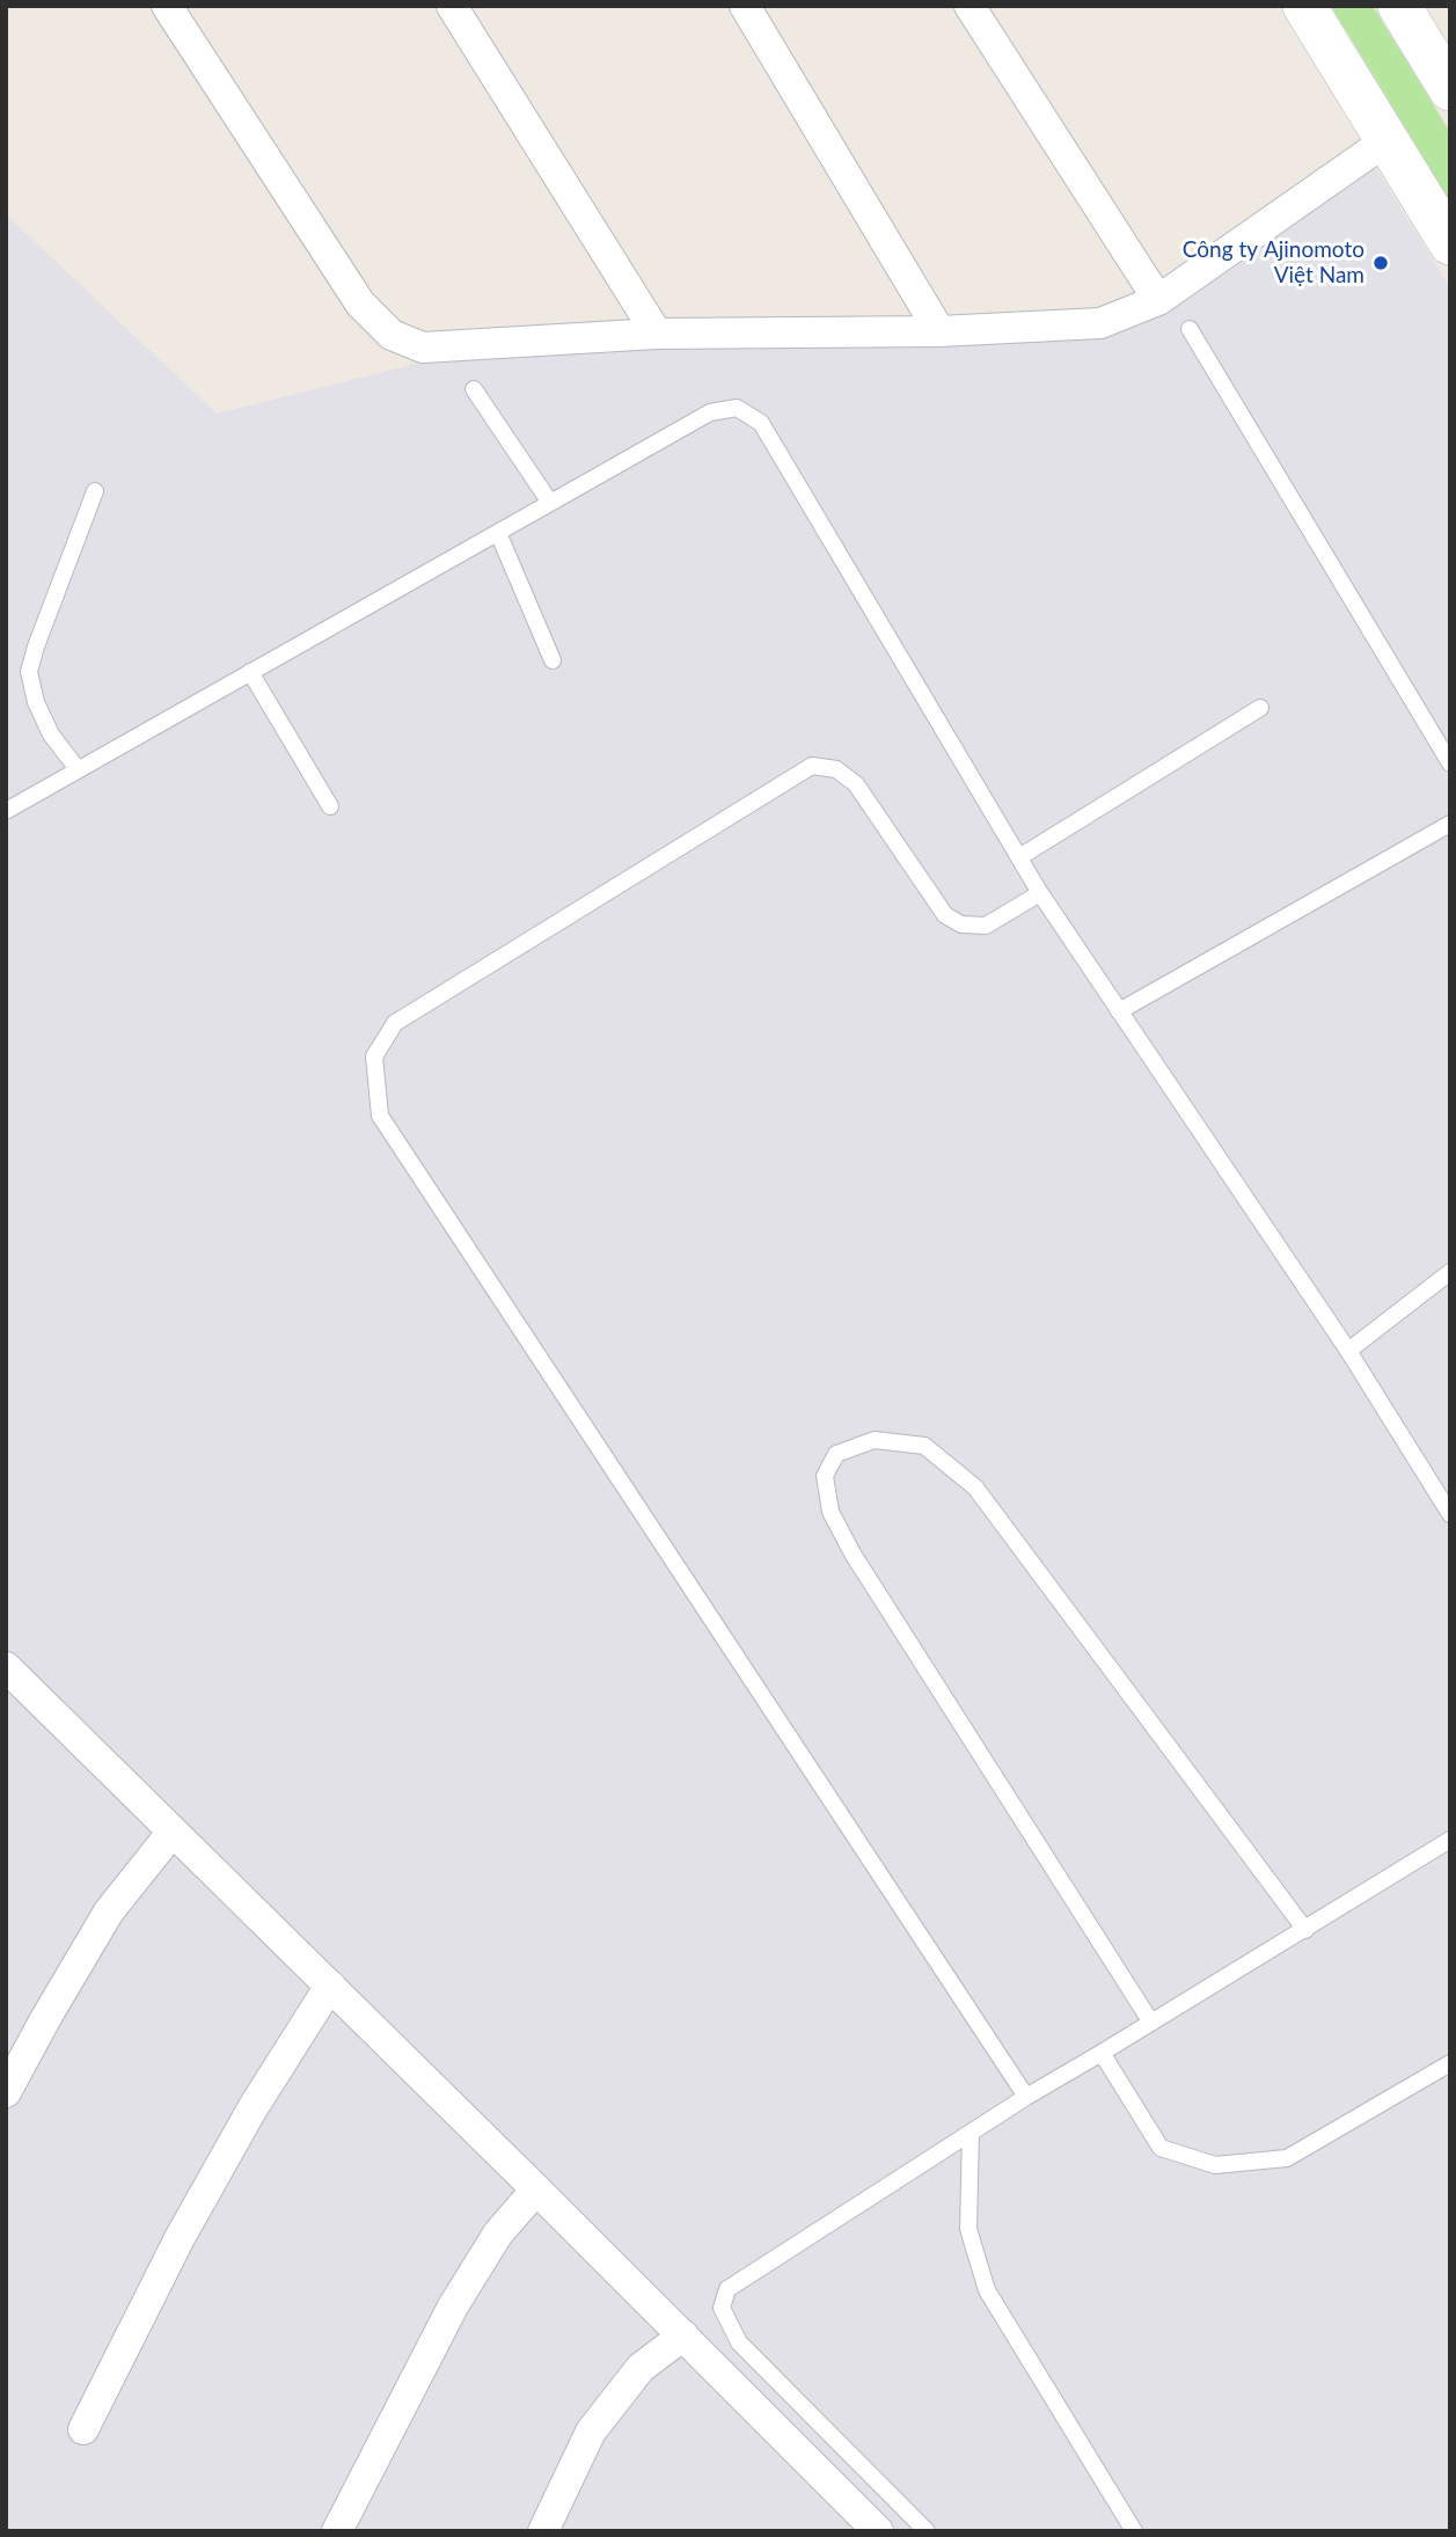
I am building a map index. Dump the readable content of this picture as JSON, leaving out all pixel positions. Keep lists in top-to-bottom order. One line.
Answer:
{"places":["Công ty Ajinomoto Việt Nam"]}
